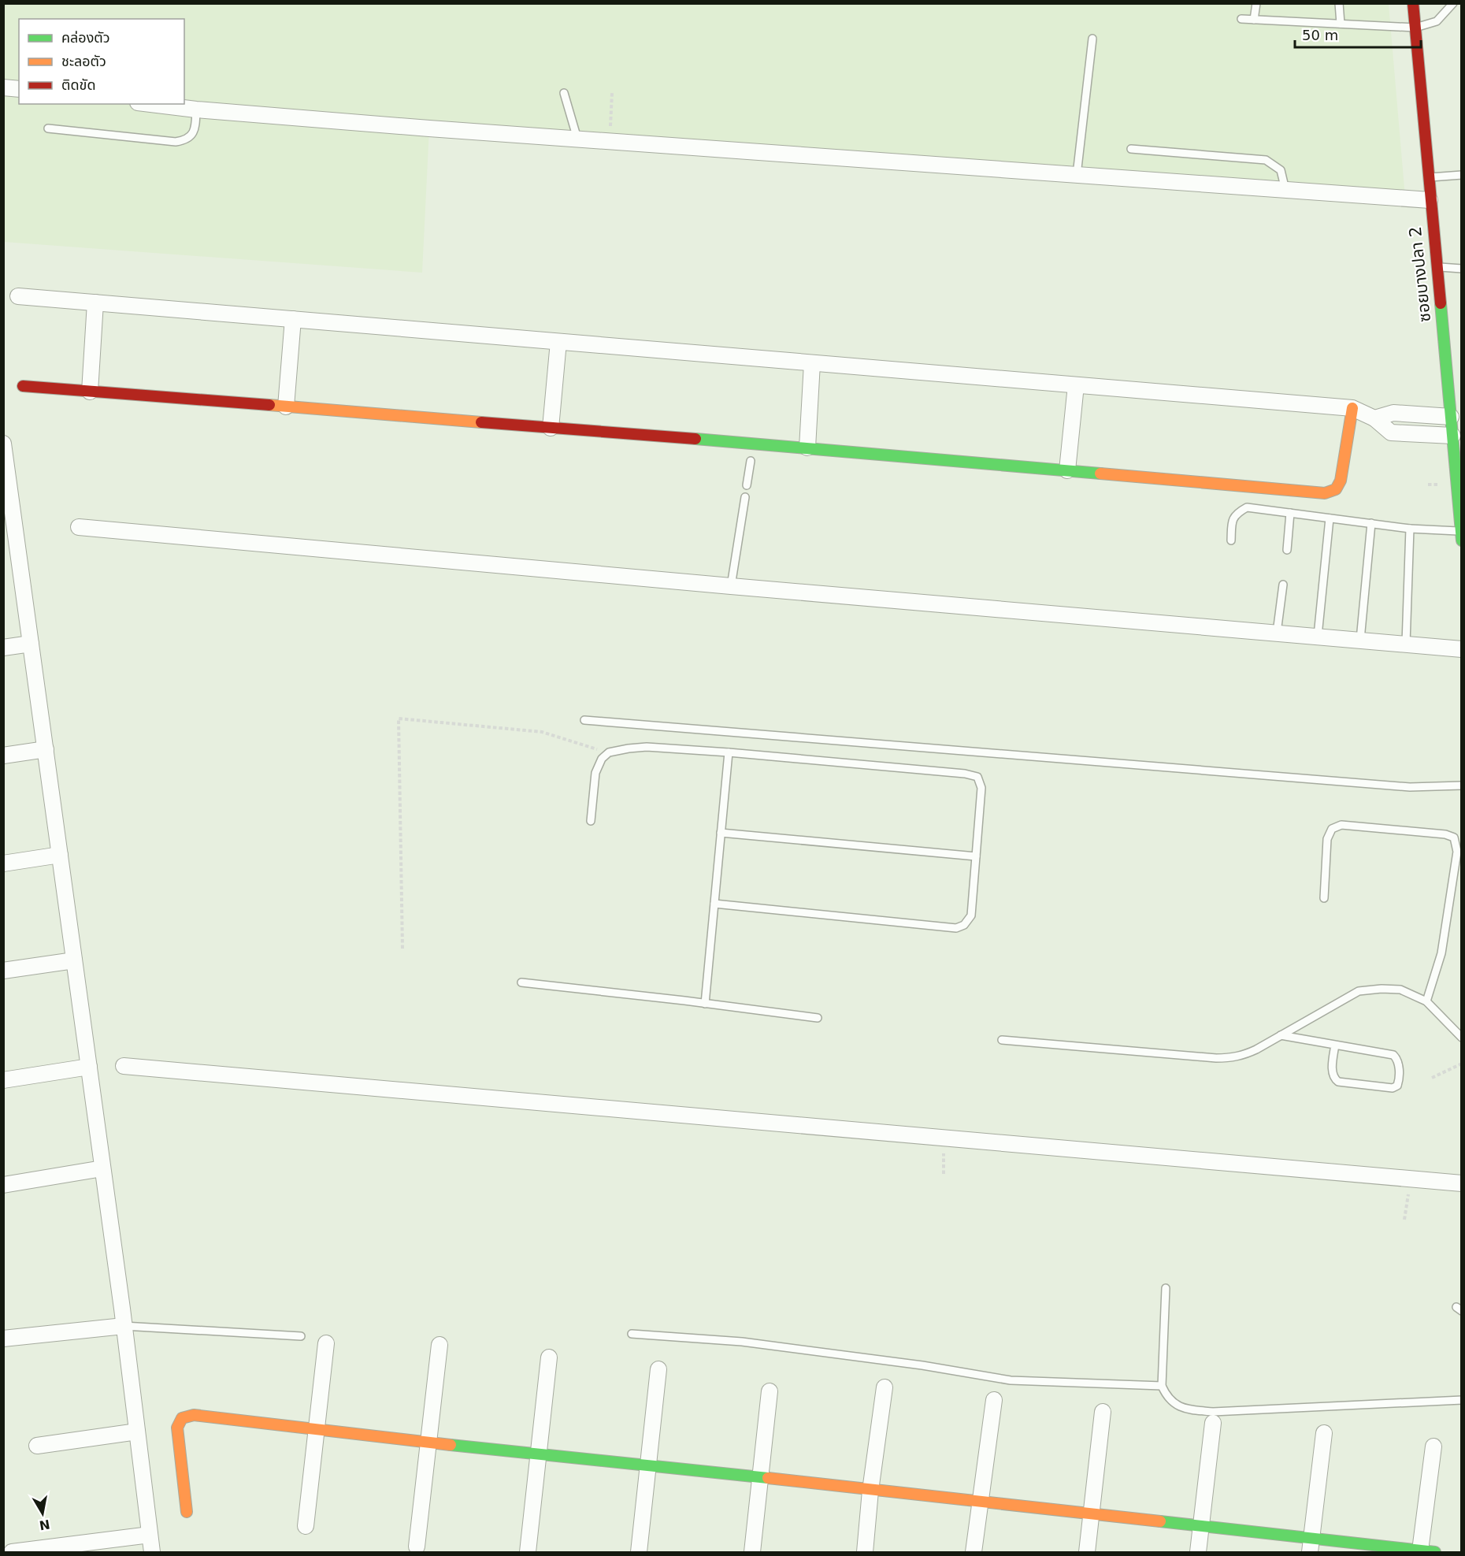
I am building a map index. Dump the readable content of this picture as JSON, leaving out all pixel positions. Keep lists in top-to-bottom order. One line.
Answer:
{"streets":{"street":["ซอยบางปลา 2"]},"legend":["คล่องตัว","ชะลอตัว","ติดขัด"],"scale_bar":"50 m","north":"bottom"}
